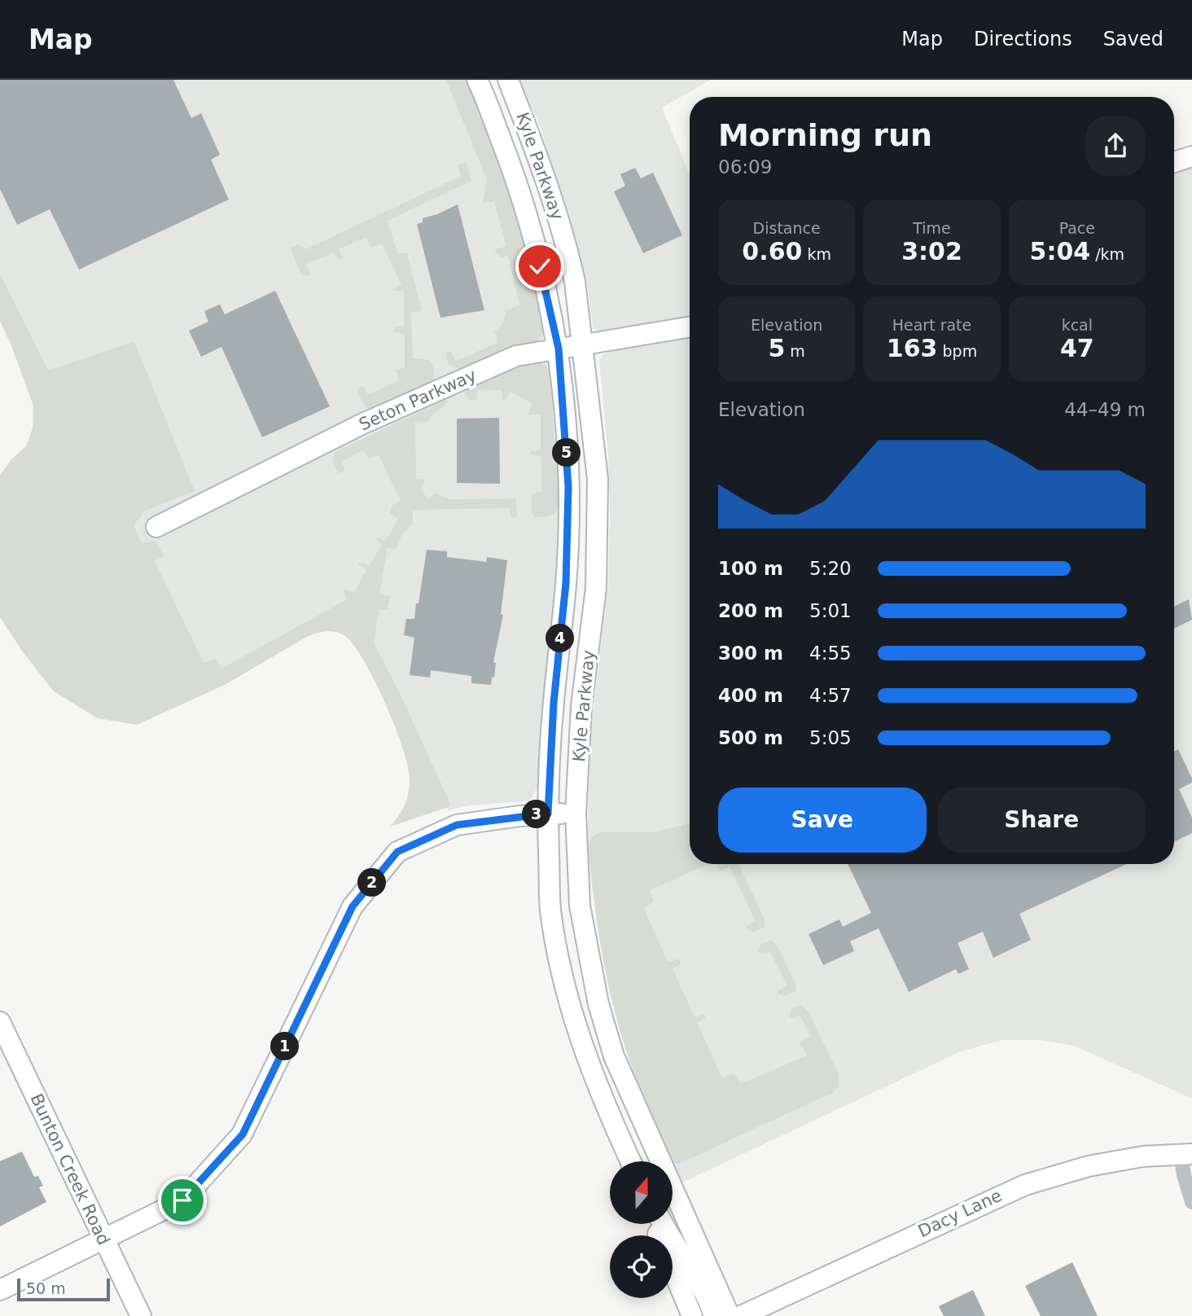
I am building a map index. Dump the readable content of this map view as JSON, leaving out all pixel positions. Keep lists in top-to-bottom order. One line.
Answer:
{"streets":{"street":["Kyle Parkway","Seton Parkway","Bunton Creek Road","Dacy Lane"]},"crossings":[["Kyle Parkway","Seton Parkway"]],"scale_bar":"50 m","north":"top","page":{"header":"Map","nav":["Map","Directions","Saved"],"heading":["Morning run","06:09"],"stats":[["Distance","0.60 km"],["Time","3:02"],["Pace","5:04 /km"],["Elevation","5 m"],["Heart rate","163 bpm"],["kcal","47"]],"chart":["Elevation","44–49 m"],"pins":["5","4","3","2","1"],"list":[{"name":"100 m","note":"5:20"},{"name":"200 m","note":"5:01"},{"name":"300 m","note":"4:55"},{"name":"400 m","note":"4:57"},{"name":"500 m","note":"5:05"}],"buttons":["Save","Share"],"scale":"50 m"}}
